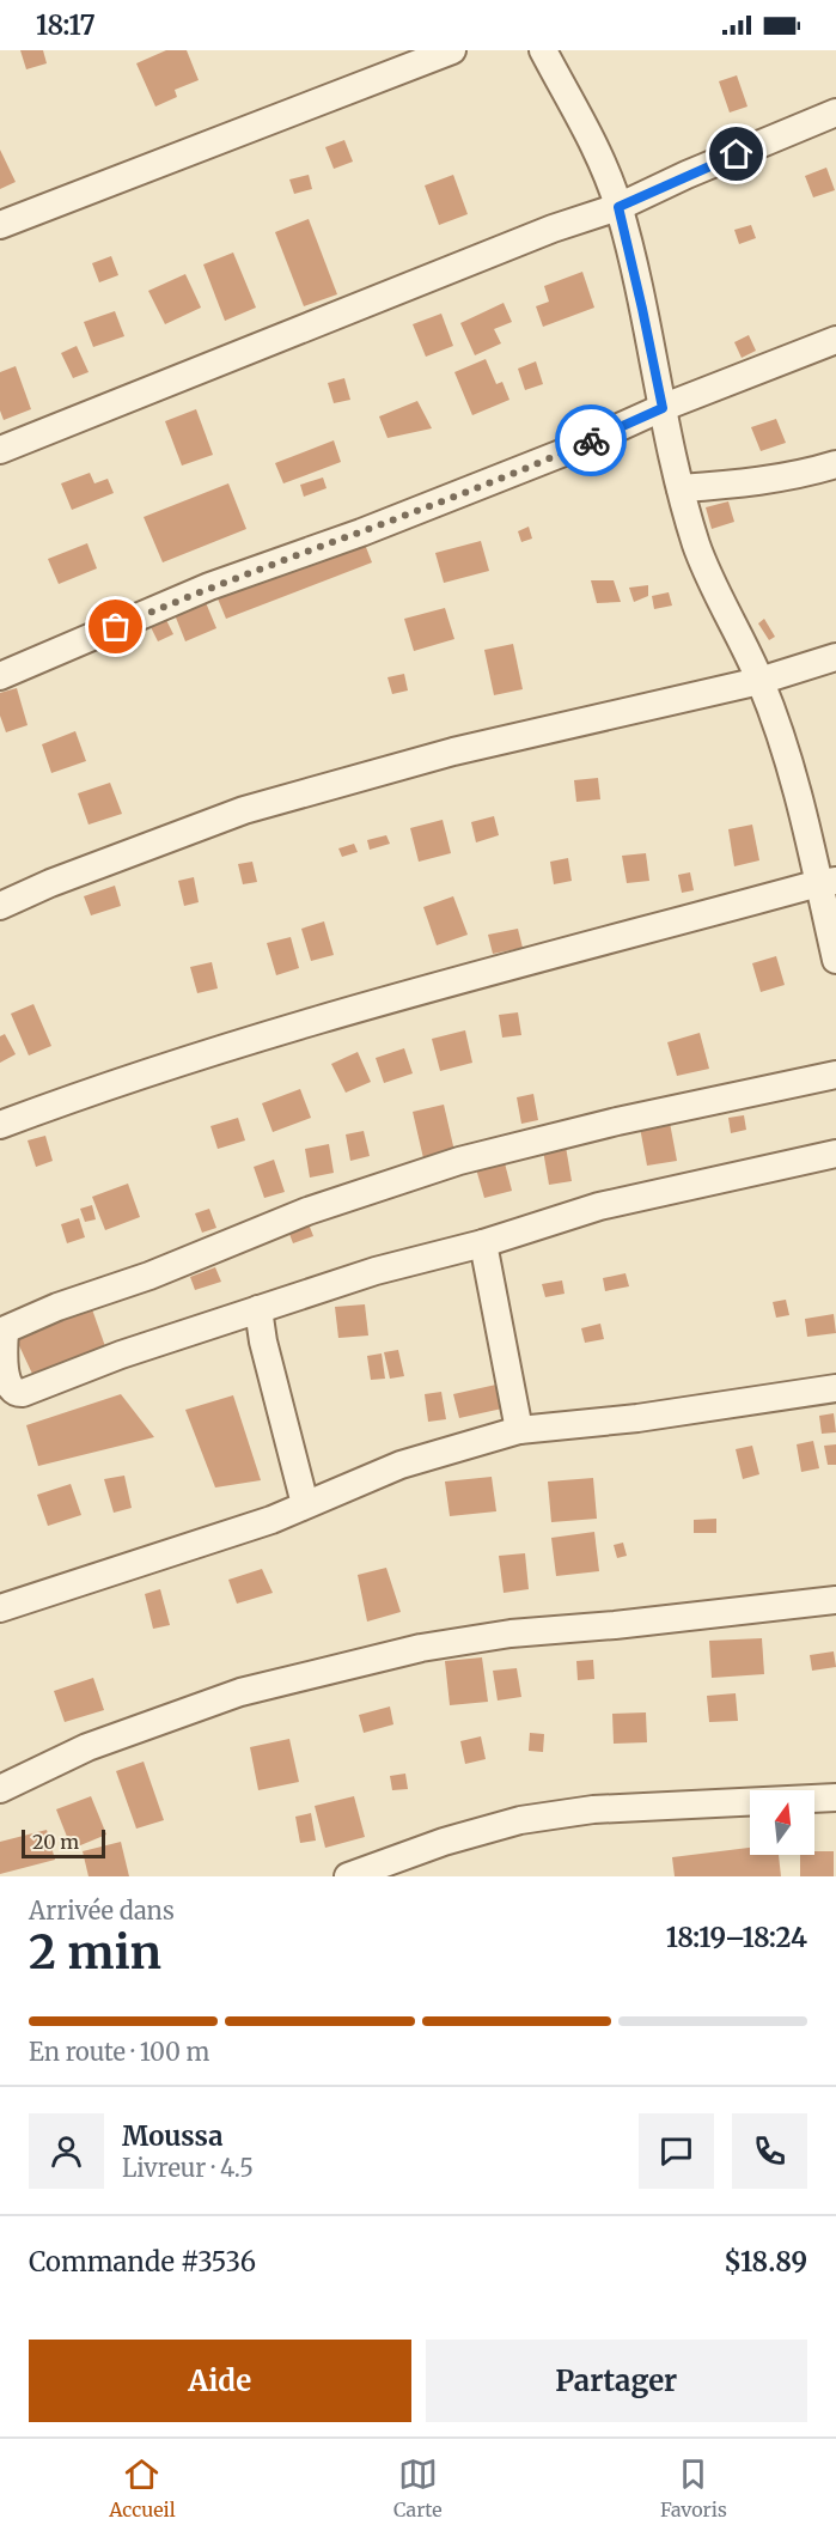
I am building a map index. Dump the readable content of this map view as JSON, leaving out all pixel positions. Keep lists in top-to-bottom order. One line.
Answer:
{"scale_bar":"20 m","north":"top","page":{"status":"18:17","scale":"20 m","heading":["2 min","Arrivée dans","18:19–18:24"],"panel":["Moussa","Livreur · 4.5","Commande #3536","$18.89"],"bar":"En route · 100 m","buttons":["Aide","Partager"],"tabs":["Accueil","Carte","Favoris"]}}
